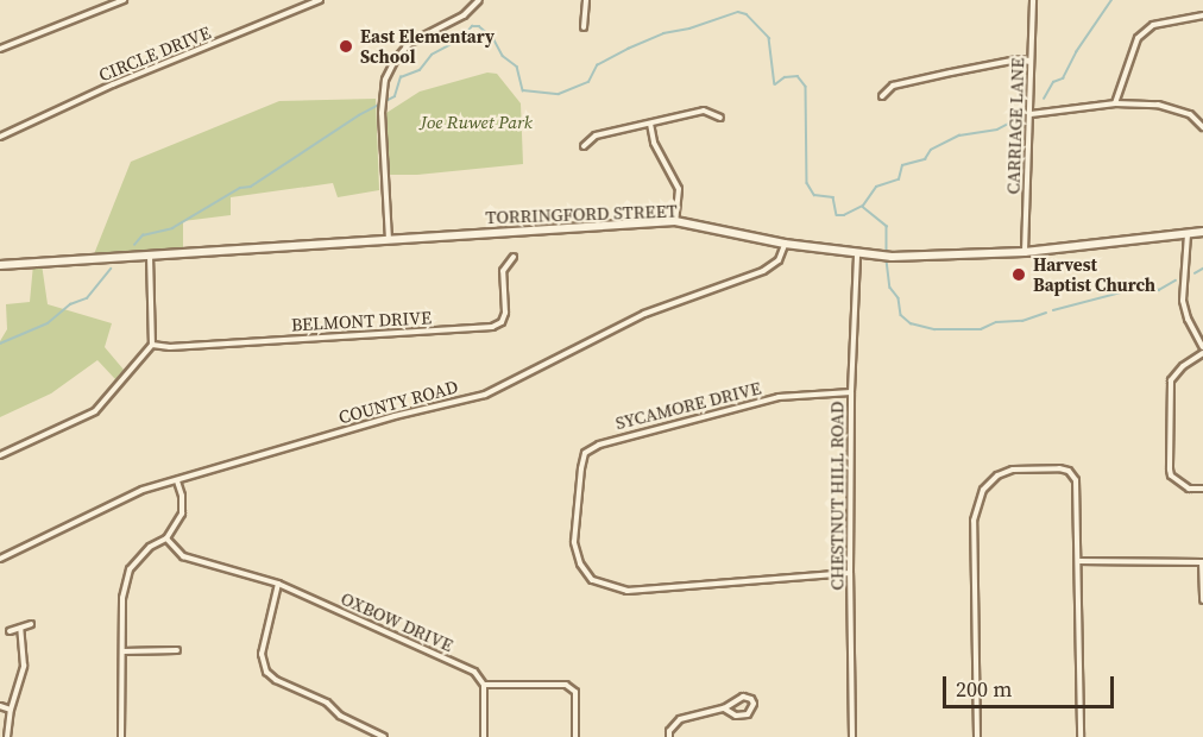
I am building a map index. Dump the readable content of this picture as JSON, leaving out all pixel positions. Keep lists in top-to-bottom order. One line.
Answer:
{"streets":{"main road":["TORRINGFORD STREET"],"street":["CIRCLE DRIVE","CARRIAGE LANE","BELMONT DRIVE","COUNTY ROAD","SYCAMORE DRIVE","CHESTNUT HILL ROAD","OXBOW DRIVE"]},"crossings":[["CARRIAGE LANE","TORRINGFORD STREET"],["TORRINGFORD STREET","COUNTY ROAD"],["TORRINGFORD STREET","CHESTNUT HILL ROAD"],["SYCAMORE DRIVE","CHESTNUT HILL ROAD"]],"parks":["Joe Ruwet Park"],"places":["East Elementary School","Harvest Baptist Church"],"scale_bar":"200 m"}
